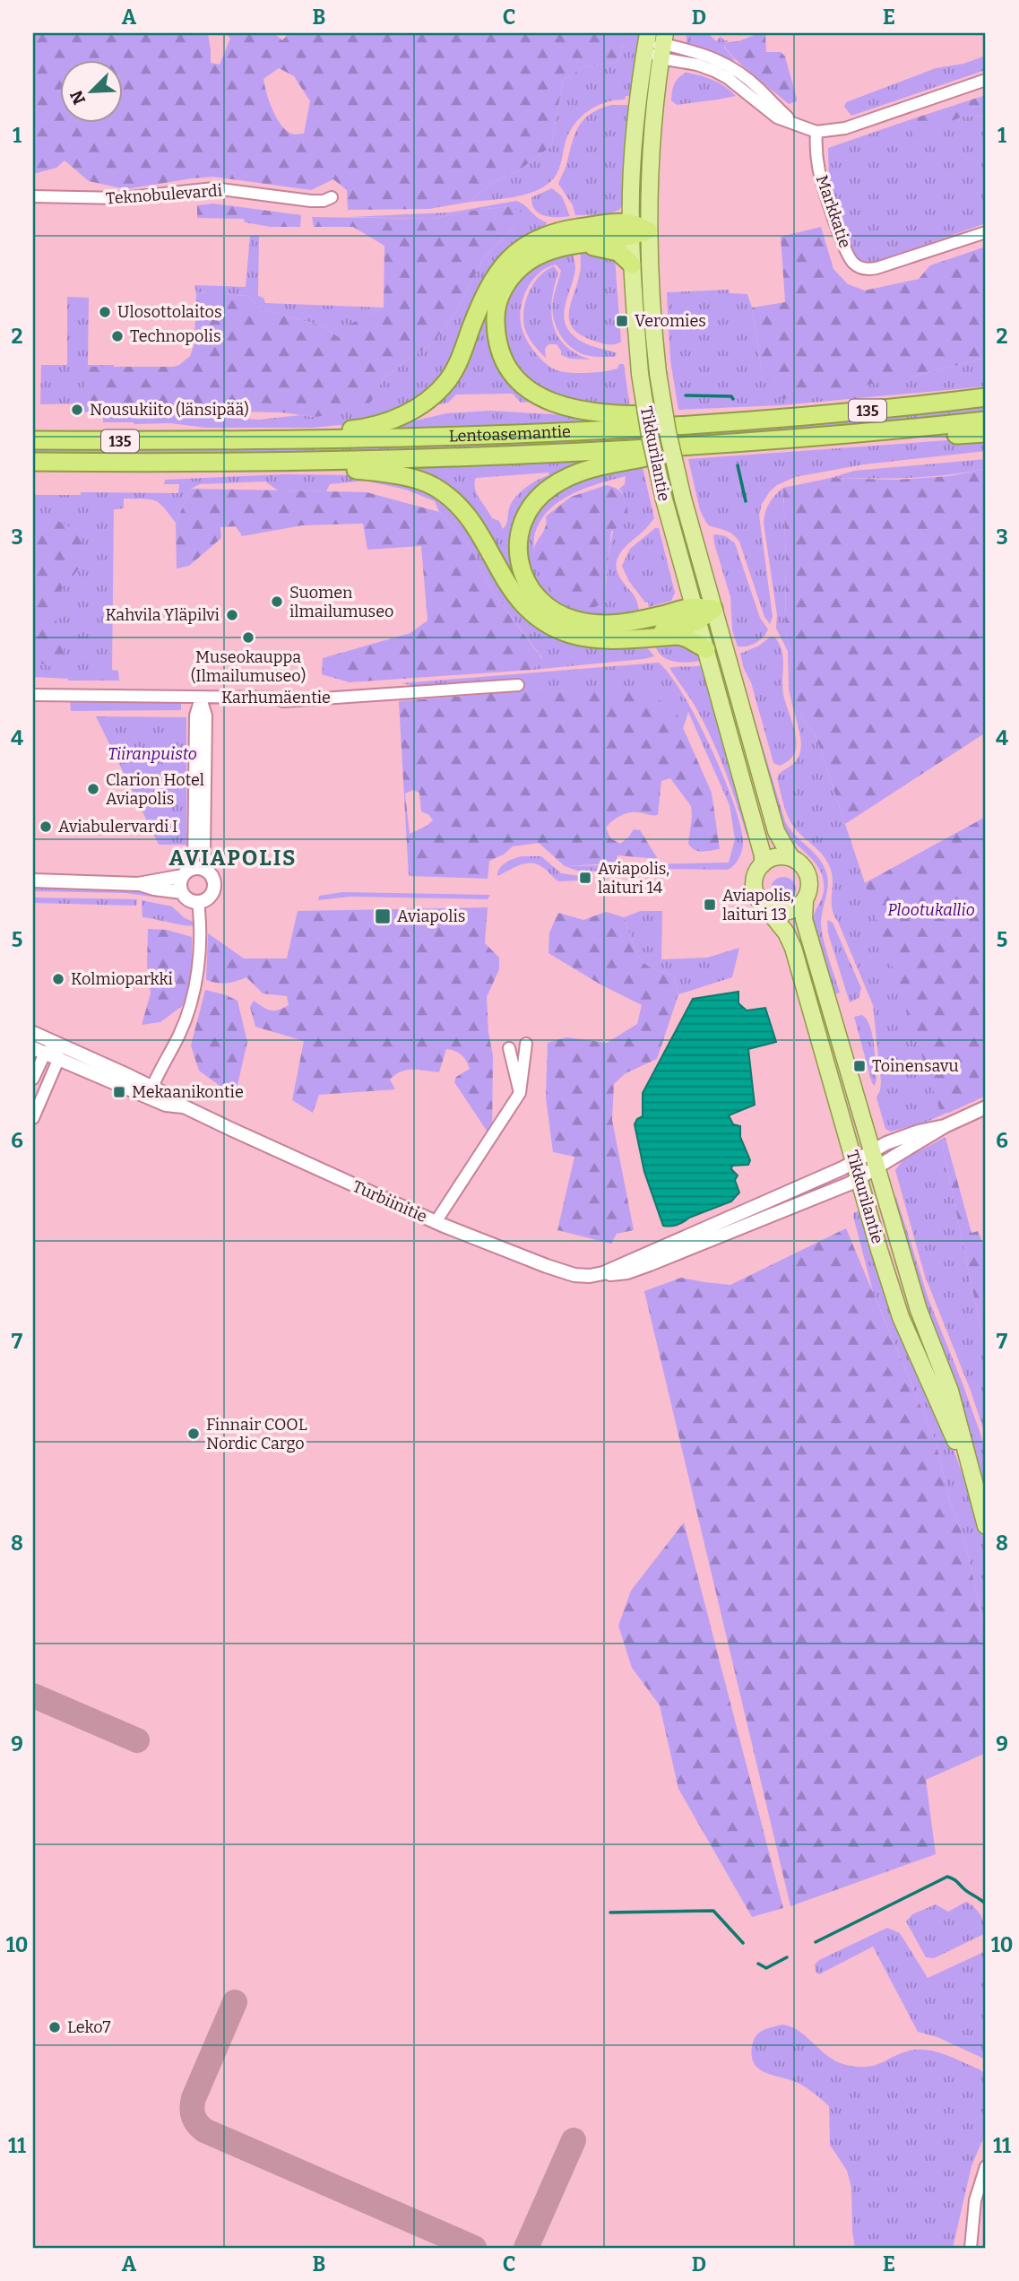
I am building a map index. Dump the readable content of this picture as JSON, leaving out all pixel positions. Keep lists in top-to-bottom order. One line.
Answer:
{"streets":{"highway":["135","Lentoasemantie"],"main road":["Tikkurilantie"],"street":["Teknobulevardi","Markkatie","Karhumäentie","Turbiinitie"]},"crossings":[["135","Lentoasemantie"],["Tikkurilantie","Turbiinitie"]],"districts":["AVIAPOLIS"],"parks":["Tiiranpuisto","Plootukallio"],"places":{"other":["Ulosottolaitos","Technopolis","Nousukiito (länsipää)","Suomen ilmailumuseo","Kahvila Yläpilvi","Museokauppa (Ilmailumuseo)","Clarion Hotel Aviapolis","Aviabulervardi I","Kolmioparkki","Finnair COOL Nordic Cargo","Leko7"],"transit":["Veromies","Aviapolis, laituri 14","Aviapolis, laituri 13","Aviapolis","Toinensavu","Mekaanikontie"]},"north":"bottom left","grid":{"columns":["A","B","C","D","E"],"rows":["1","2","3","4","5","6","7","8","9","10","11"]}}
